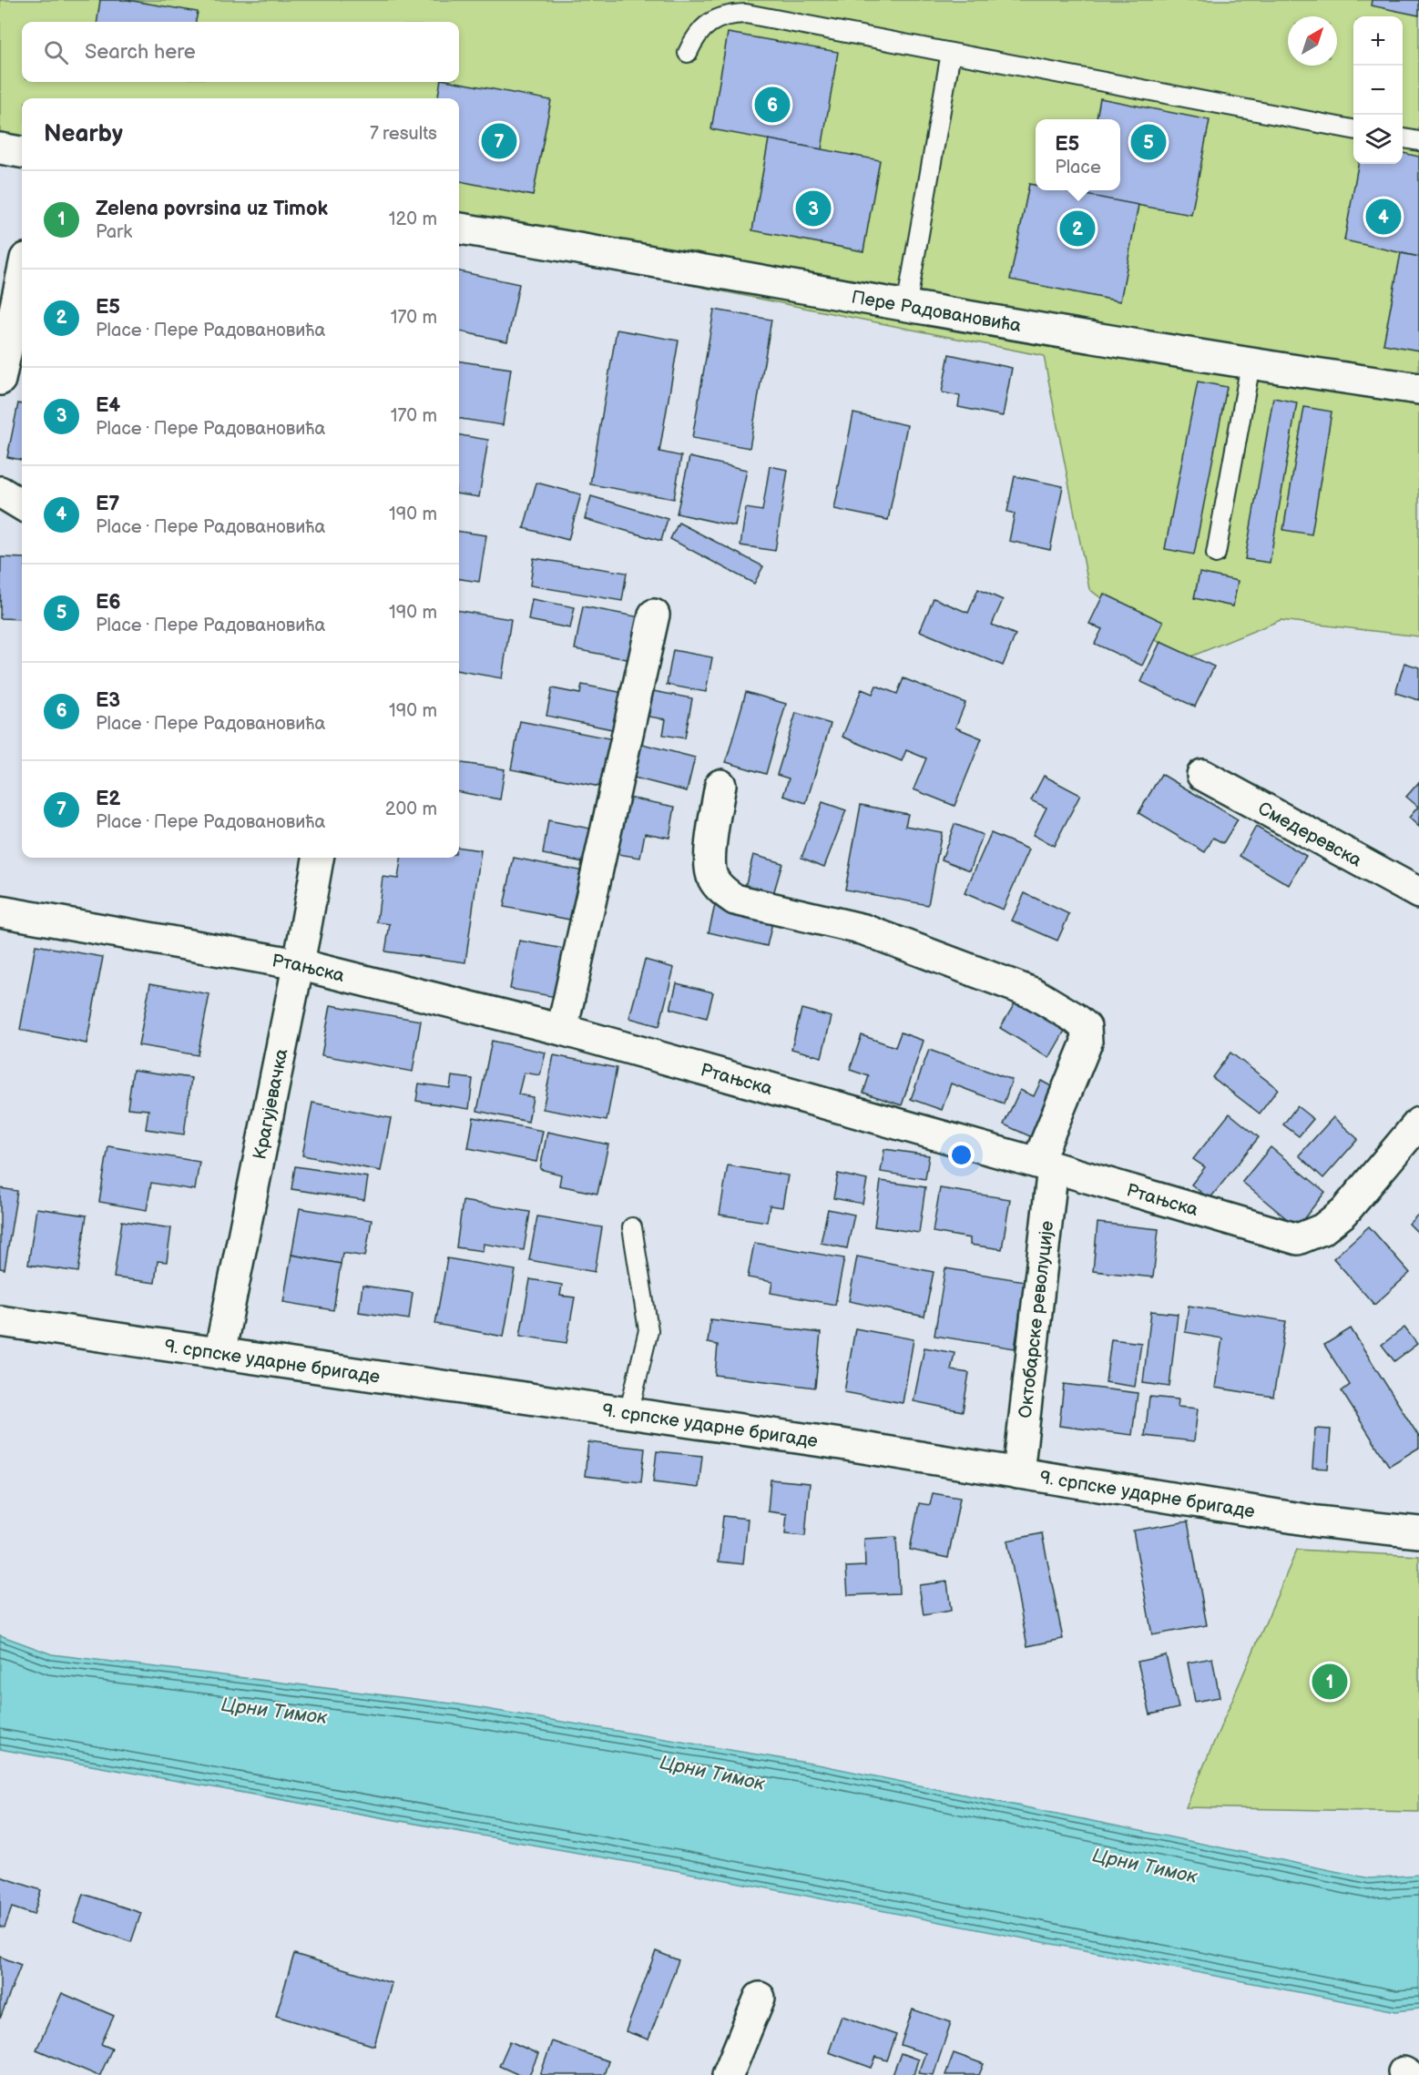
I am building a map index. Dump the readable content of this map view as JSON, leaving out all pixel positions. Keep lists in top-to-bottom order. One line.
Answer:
{"streets":{"street":["Пере Радовановића","Смедеревска","Ртањска","Крагујевачка","Октобарске револуције","9. српске ударне бригаде"]},"crossings":[["Ртањска","Крагујевачка"],["Ртањска","Октобарске револуције"],["Крагујевачка","9. српске ударне бригаде"],["Октобарске револуције","9. српске ударне бригаде"]],"water":["Црни Тимок"],"north":"top right","page":{"map_buttons":["+","−"],"search":"Search here","pins":["6","7","5","3","4","2","1"],"heading":["Nearby","7 results"],"popup":["E5","Place"],"list":[{"mark":"1","name":"Zelena povrsina uz Timok","note":"Park","value":"120 m"},{"mark":"2","name":"E5","note":"Place · Пере Радовановића","value":"170 m"},{"mark":"3","name":"E4","note":"Place · Пере Радовановића","value":"170 m"},{"mark":"4","name":"E7","note":"Place · Пере Радовановића","value":"190 m"},{"mark":"5","name":"E6","note":"Place · Пере Радовановића","value":"190 m"},{"mark":"6","name":"E3","note":"Place · Пере Радовановића","value":"190 m"},{"mark":"7","name":"E2","note":"Place · Пере Радовановића","value":"200 m"}]}}
